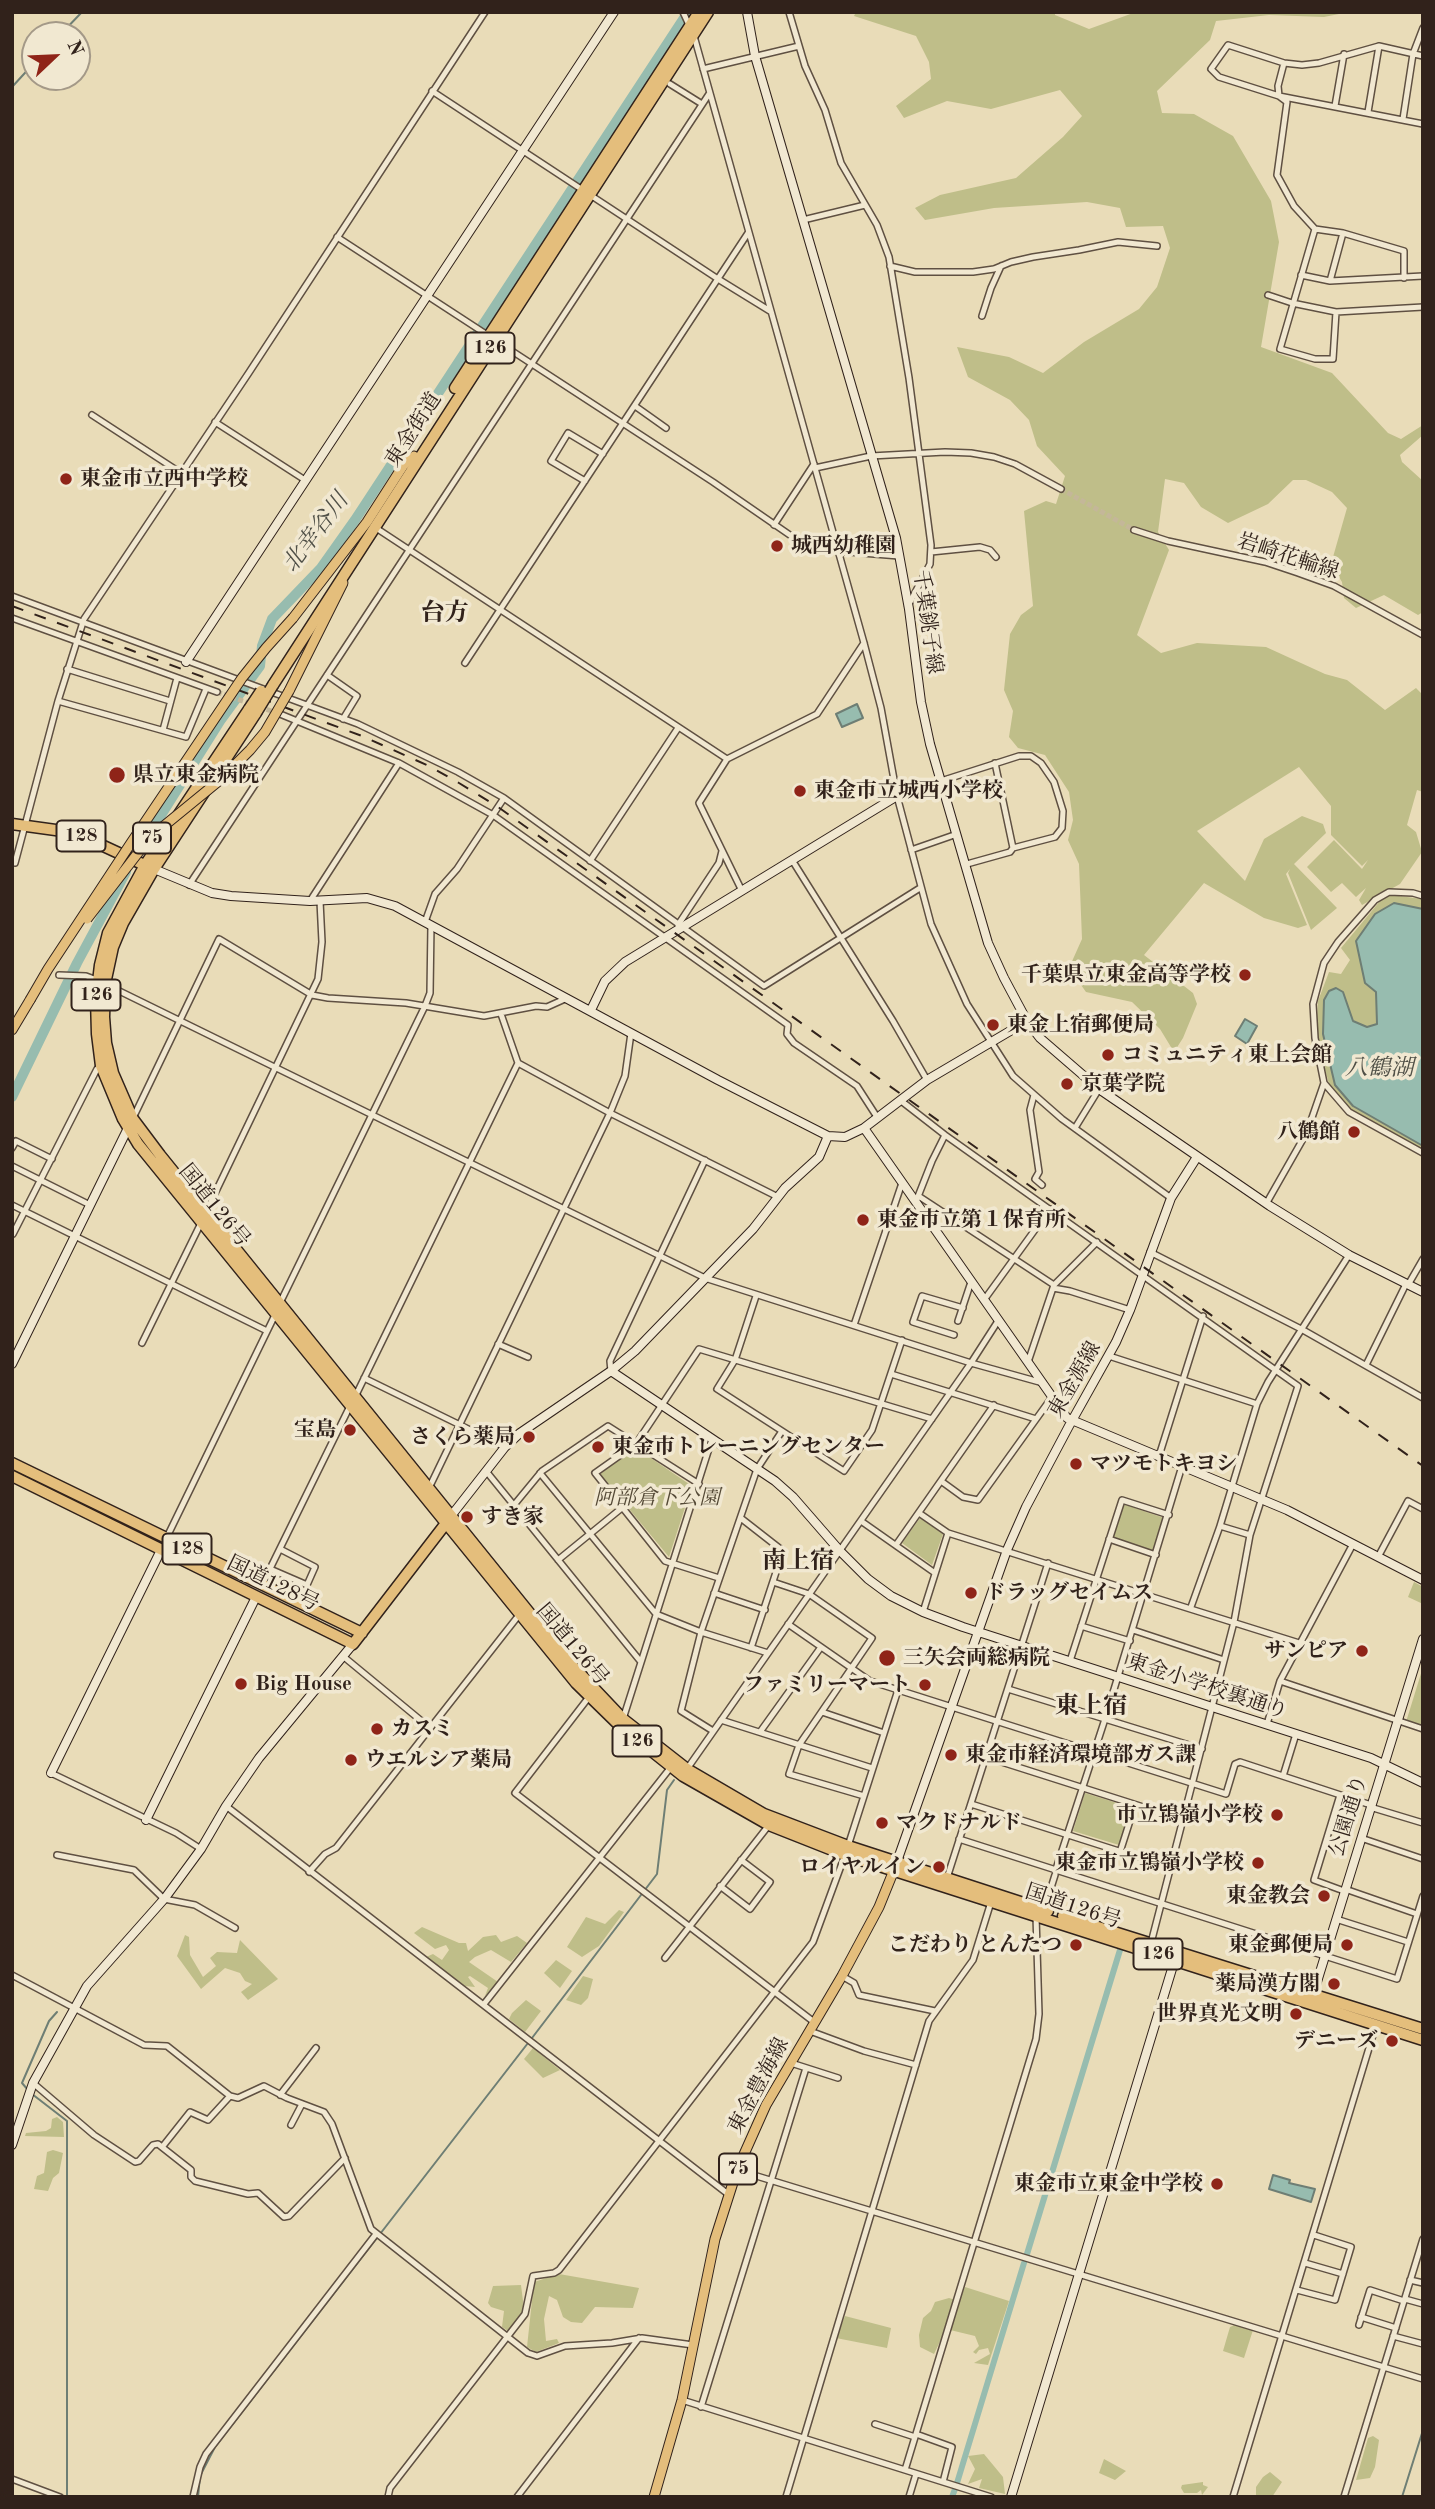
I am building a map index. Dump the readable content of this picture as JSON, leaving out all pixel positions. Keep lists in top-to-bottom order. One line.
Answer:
{"streets":{"highway":["126","東金街道","128","国道126号","国道128号"],"main road":["75","東金豊海線"],"street":["岩崎花輪線","千葉銚子線","東金源線","東金小学校裏通り","公園通り"]},"crossings":[["東金街道","128"],["東金街道","75"],["東金街道","国道126号"],["千葉銚子線","東金源線"],["128","国道126号"],["国道126号","東金源線"],["国道126号","公園通り"],["国道126号","東金豊海線"],["東金源線","東金小学校裏通り"],["東金源線","東金豊海線"],["東金小学校裏通り","公園通り"]],"districts":["台方","南上宿","東上宿"],"water":["北幸谷川","八鶴湖"],"parks":["阿部倉下公園"],"places":["東金市立西中学校","城西幼稚園","県立東金病院","東金市立城西小学校","千葉県立東金高等学校","東金上宿郵便局","コミュニティ東上会館","京葉学院","八鶴館","東金市立第１保育所","宝島","さくら薬局","東金市トレーニングセンター","マツモトキヨシ","すき家","ドラッグセイムス","サンピア","三矢会両総病院","Big House","ファミリーマート","カスミ","東金市経済環境部ガス課","ウエルシア薬局","市立鴇嶺小学校","マクドナルド","東金市立鴇嶺小学校","ロイヤルイン","東金教会","こだわり とんたつ","東金郵便局","薬局漢方閣","世界真光文明","デニーズ","東金市立東金中学校"],"north":"top right"}
